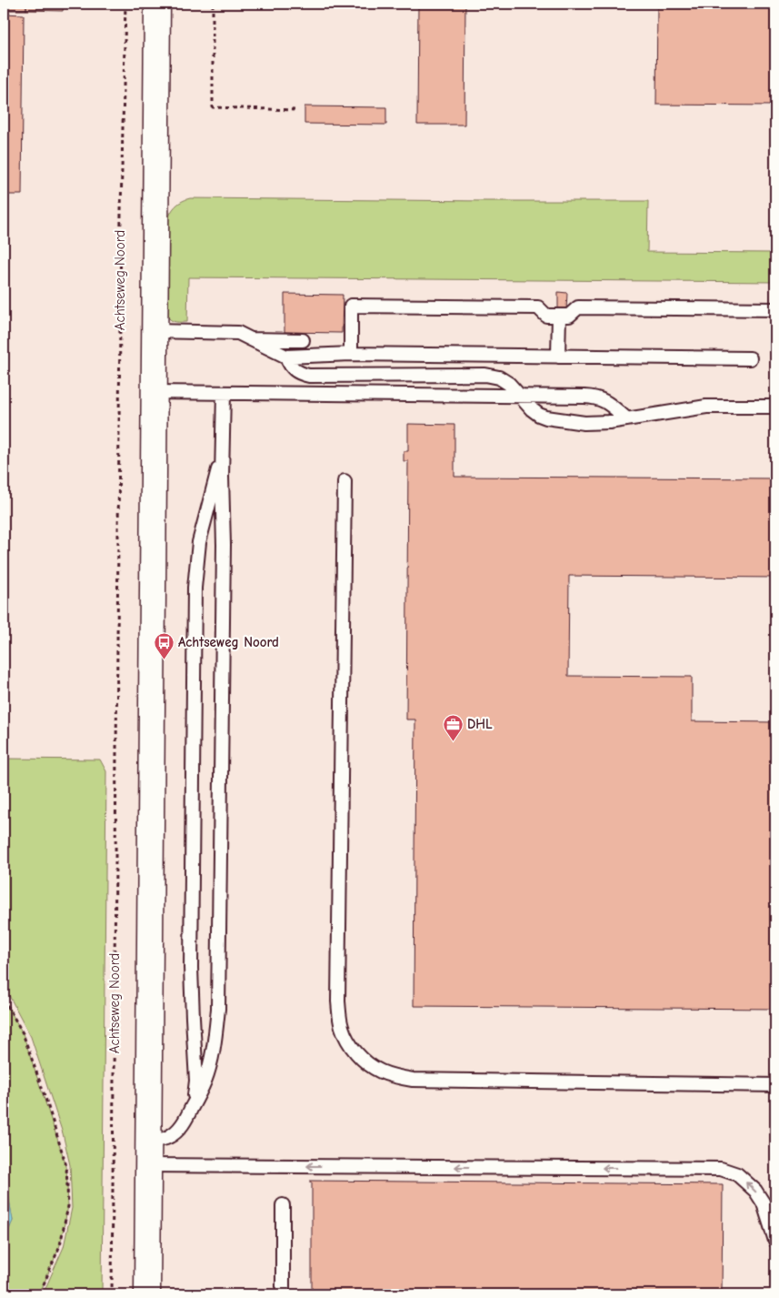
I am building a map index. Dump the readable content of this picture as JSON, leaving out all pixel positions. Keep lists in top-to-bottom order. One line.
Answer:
{"streets":{"path":["Achtseweg Noord"]},"places":{"bus stop":["Achtseweg Noord"],"office":["DHL"]}}
